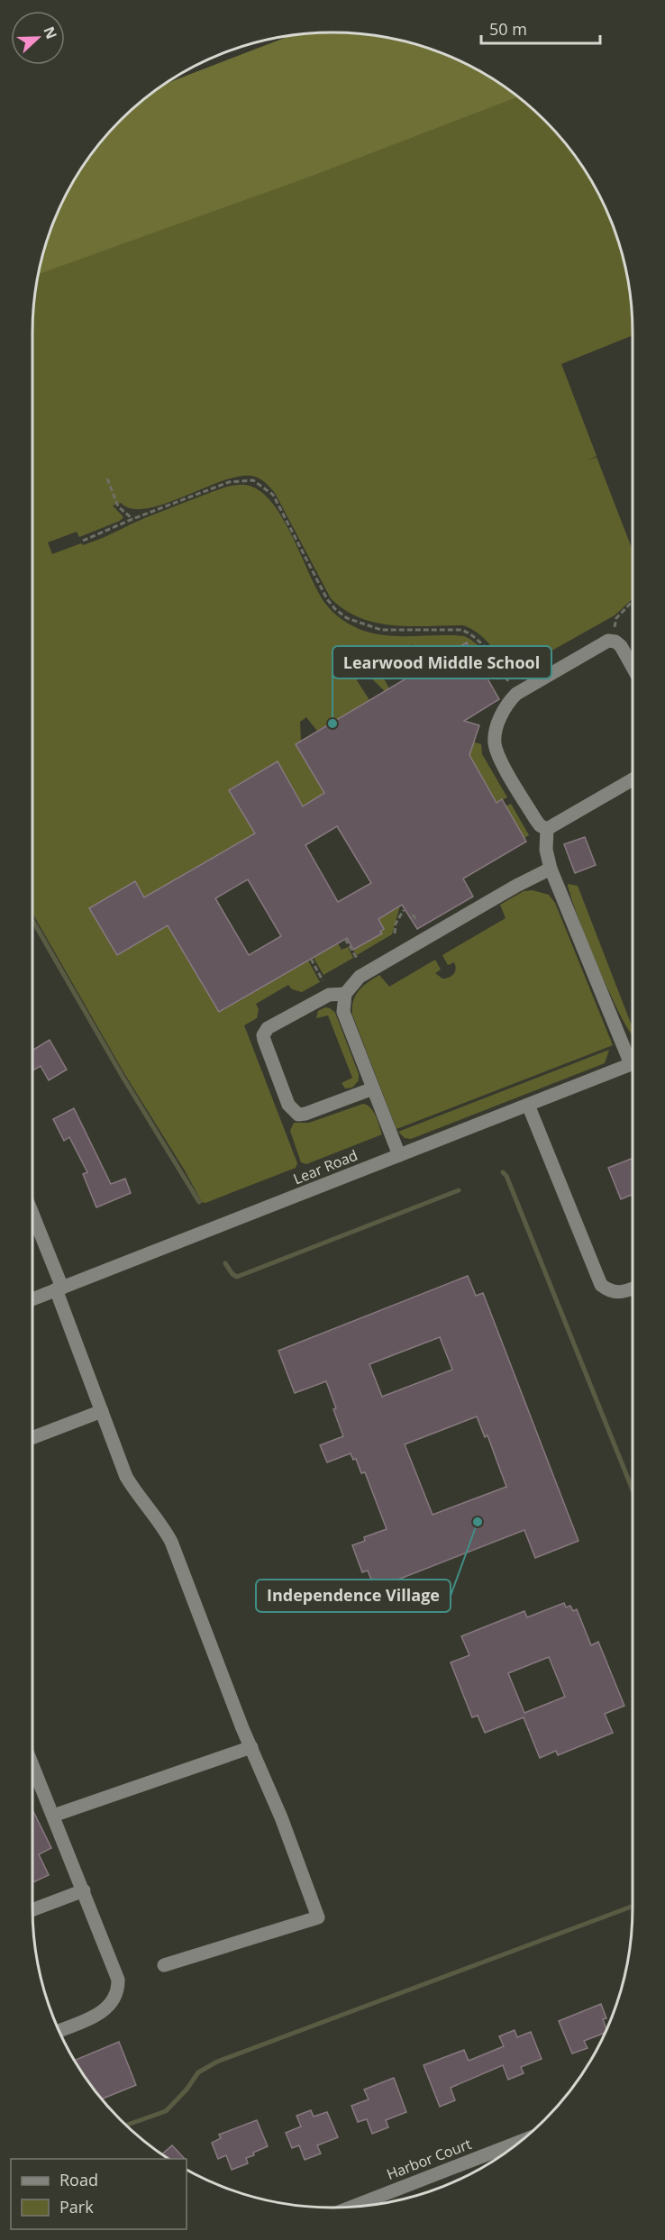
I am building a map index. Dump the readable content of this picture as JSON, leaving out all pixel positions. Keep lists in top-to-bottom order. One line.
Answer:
{"streets":{"street":["Lear Road","Harbor Court"]},"places":["Learwood Middle School","Independence Village"],"legend":["Road","Park"],"scale_bar":"50 m","north":"right"}
